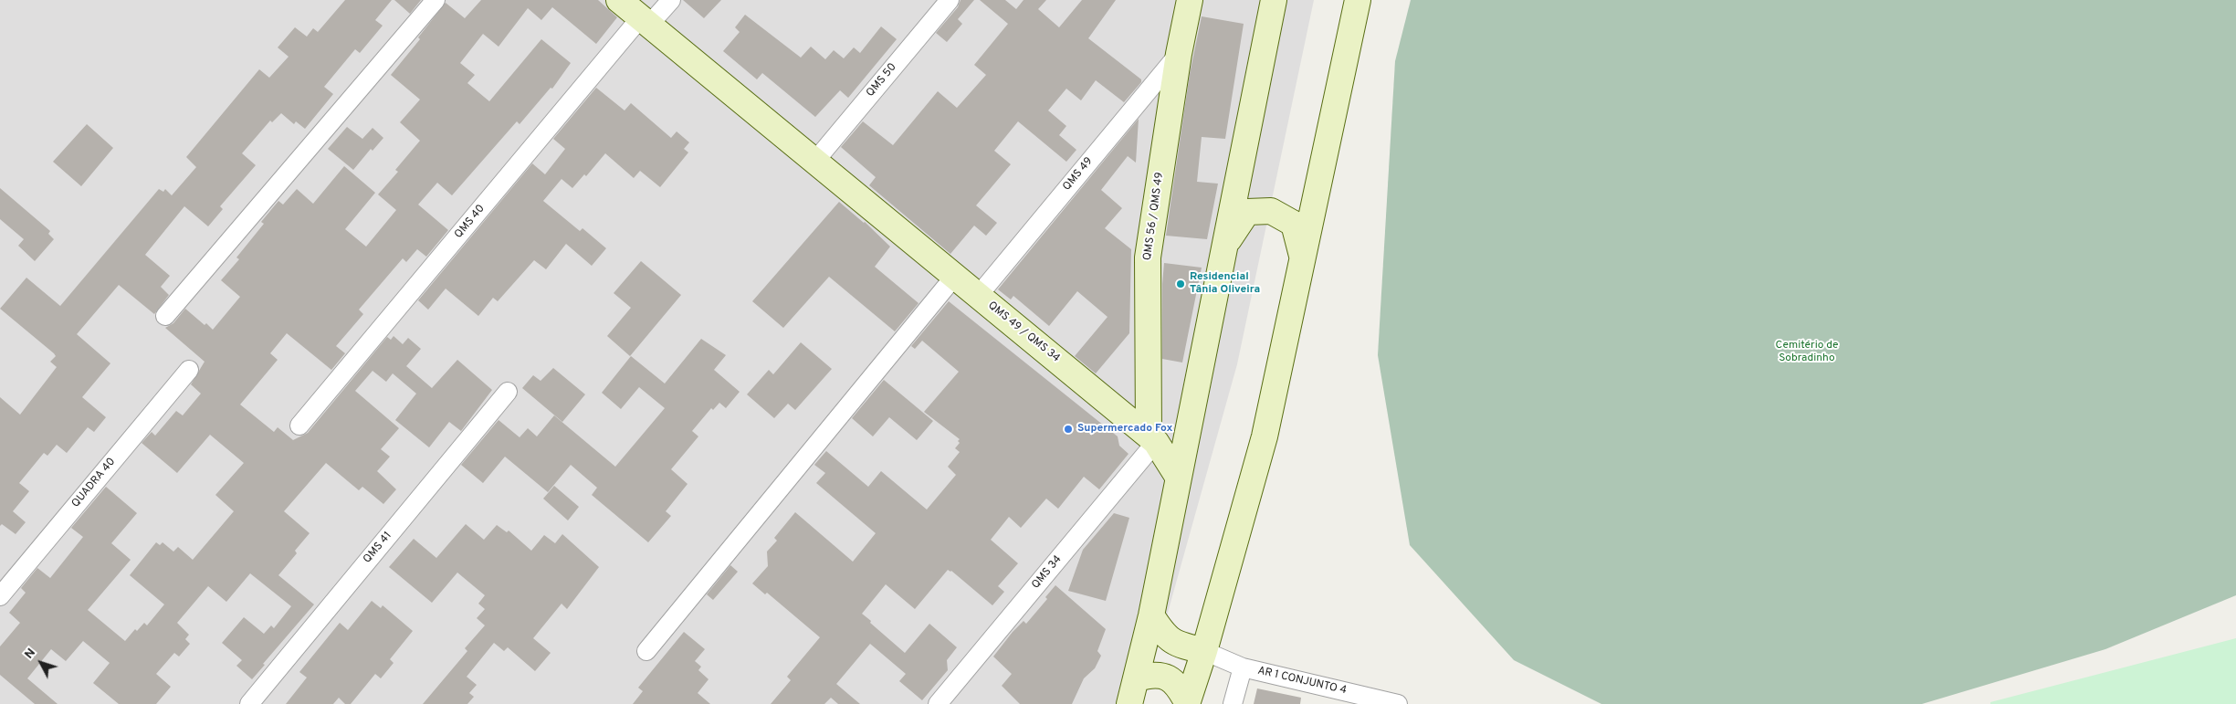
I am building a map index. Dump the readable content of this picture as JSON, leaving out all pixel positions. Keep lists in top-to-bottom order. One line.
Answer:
{"streets":{"main road":["QMS 56 / QMS 49","QMS 49 / QMS 34"],"street":["QMS 50","QMS 49","QMS 40","QUADRA 40","QMS 41","QMS 34","AR 1 CONJUNTO 4"]},"crossings":[["QMS 50","QMS 49 / QMS 34"],["QMS 49","QMS 56 / QMS 49"],["QMS 49","QMS 49 / QMS 34"],["QMS 56 / QMS 49","QMS 49 / QMS 34"],["QMS 56 / QMS 49","QMS 34"],["QMS 40","QMS 49 / QMS 34"],["QMS 49 / QMS 34","QMS 34"]],"parks":["Cemitério de Sobradinho"],"places":["Residencial Tânia Oliveira","Supermercado Fox"],"north":"top left"}
